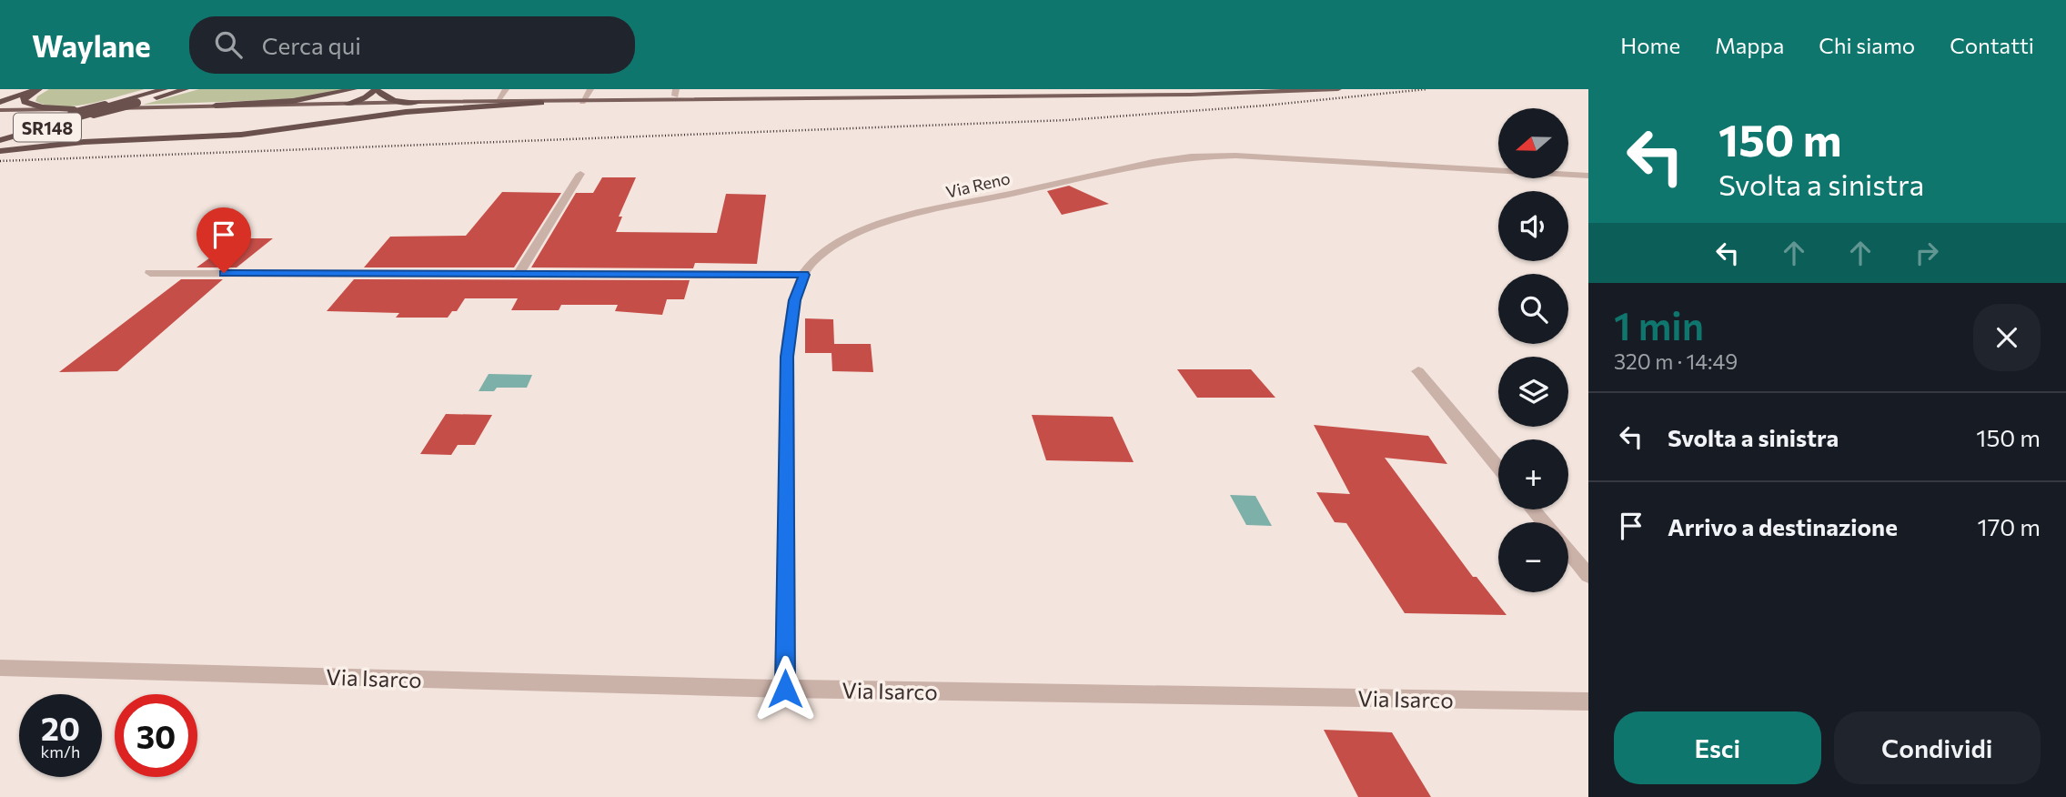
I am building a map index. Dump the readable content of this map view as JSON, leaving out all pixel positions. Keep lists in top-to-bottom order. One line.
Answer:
{"streets":{"highway":["SR148"],"street":["Via Reno","Via Isarco"]},"crossings":[["Via Reno","Via Isarco"]],"north":"left","page":{"header":"Waylane","search":"Cerca qui","nav":["Home","Mappa","Chi siamo","Contatti"],"turn":["150 m","Svolta a sinistra"],"map_buttons":["+","−"],"heading":["1 min","320 m · 14:49"],"list":[{"name":"Svolta a sinistra","value":"150 m"},{"name":"Arrivo a destinazione","value":"170 m"}],"speed":"20 km/h","limit":"30","buttons":["Esci","Condividi"]}}
